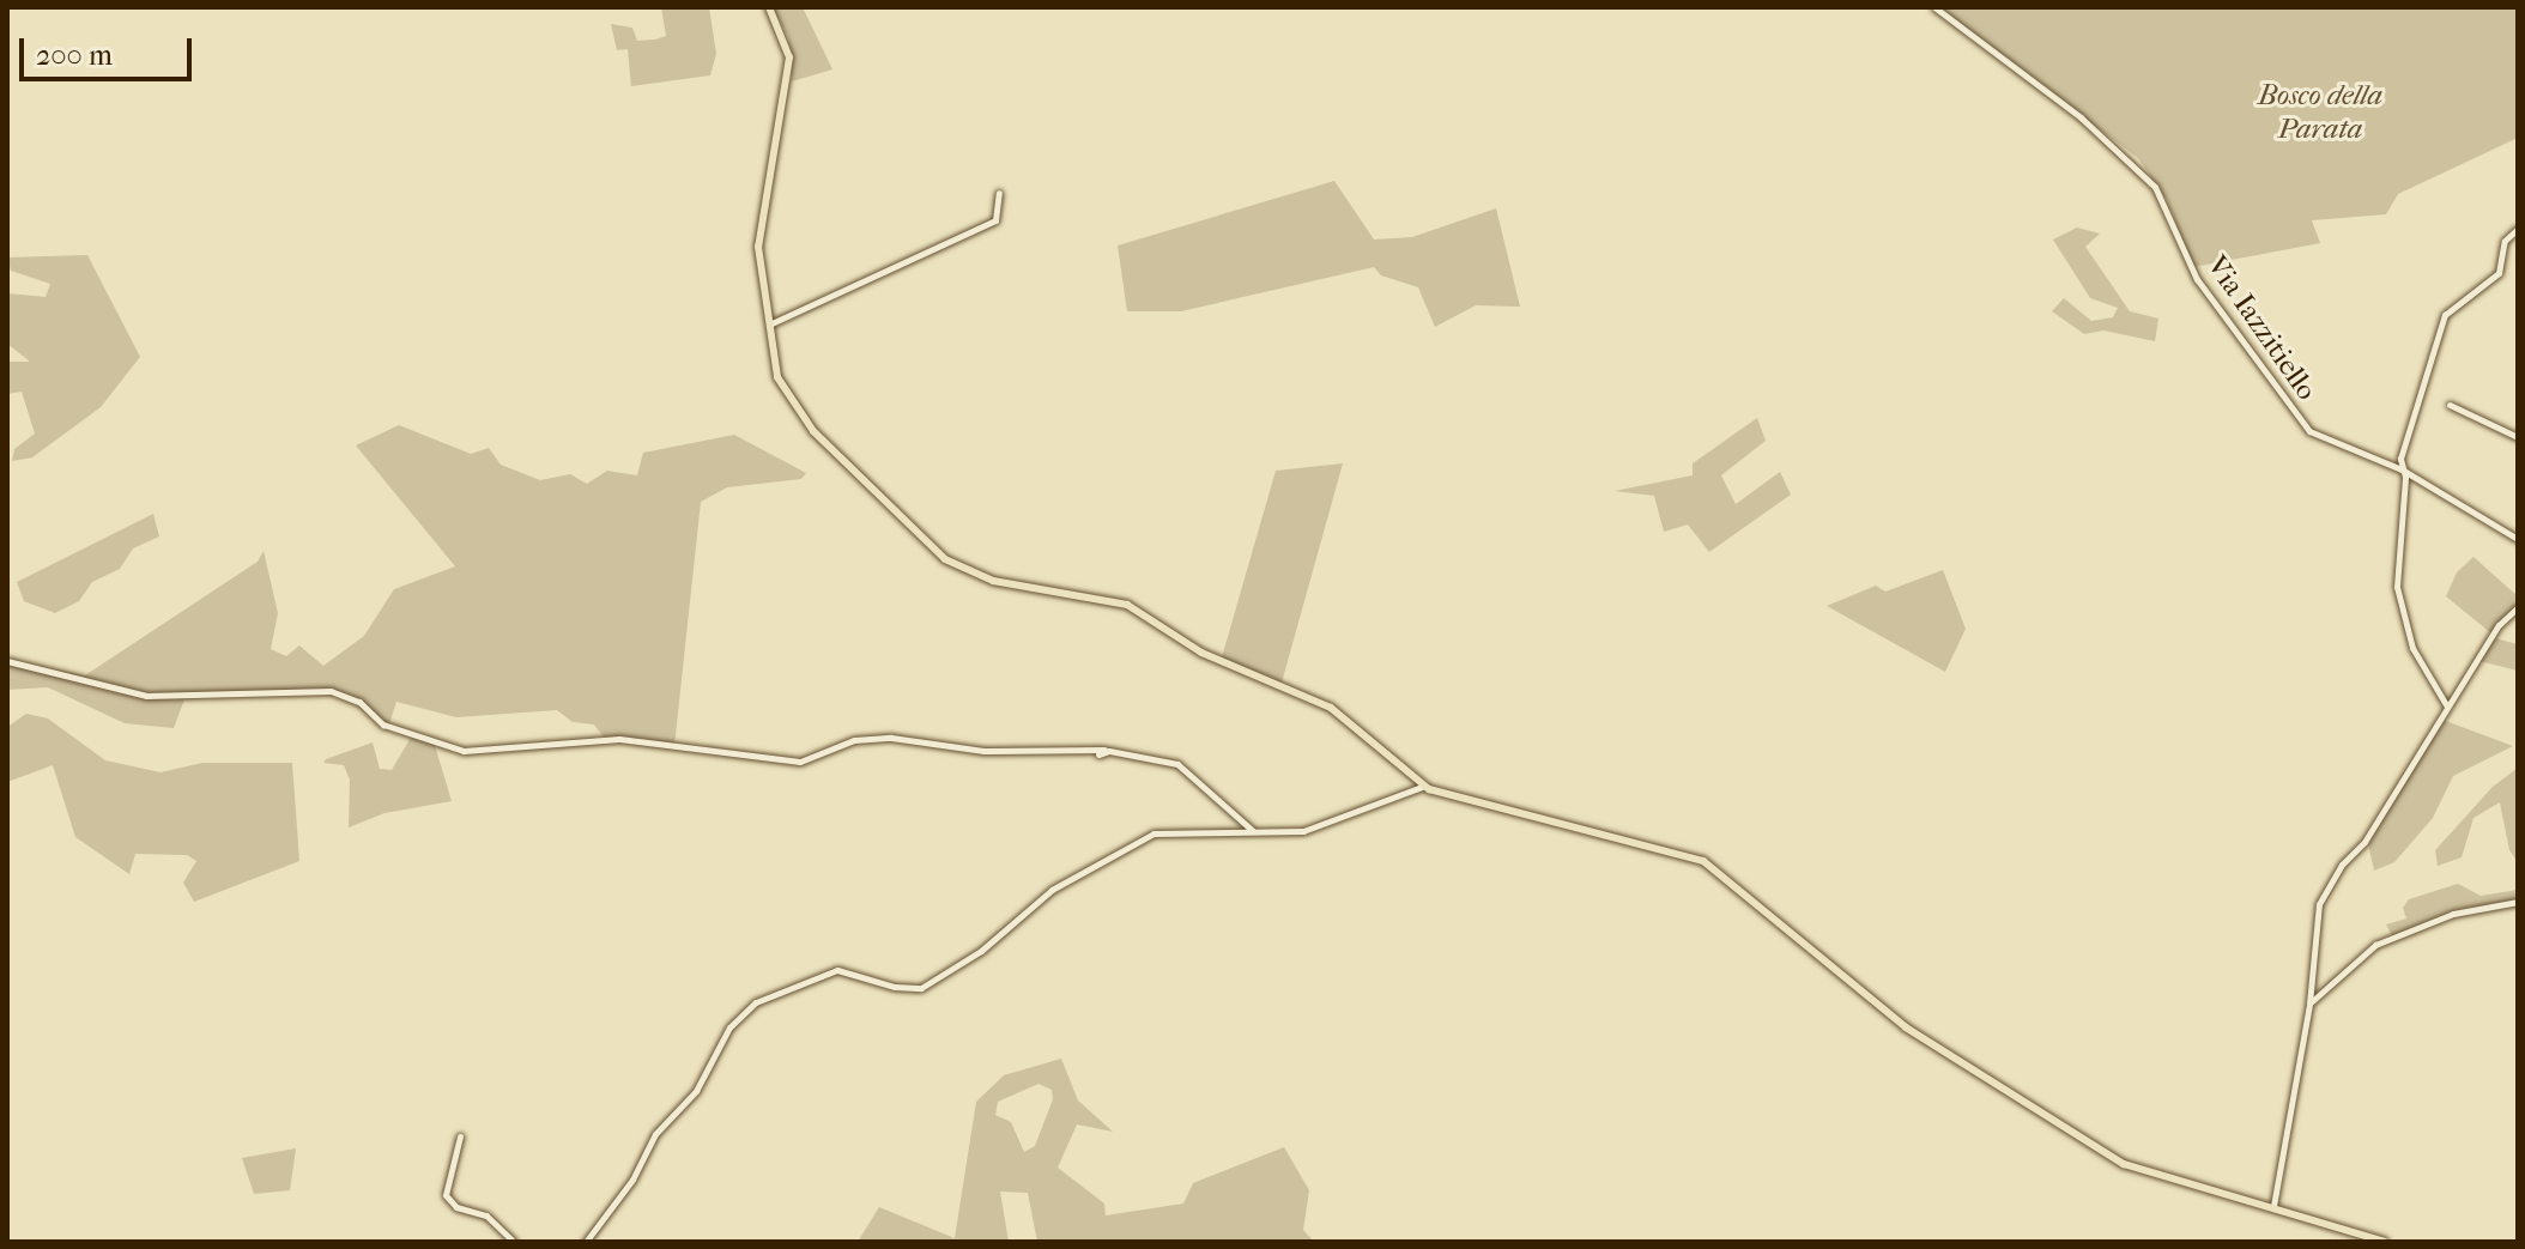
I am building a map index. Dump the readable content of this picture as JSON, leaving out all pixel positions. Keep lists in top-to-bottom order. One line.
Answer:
{"streets":{"street":["Via Iazzitiello"]},"parks":["Bosco della Parata"],"scale_bar":"200 m"}
